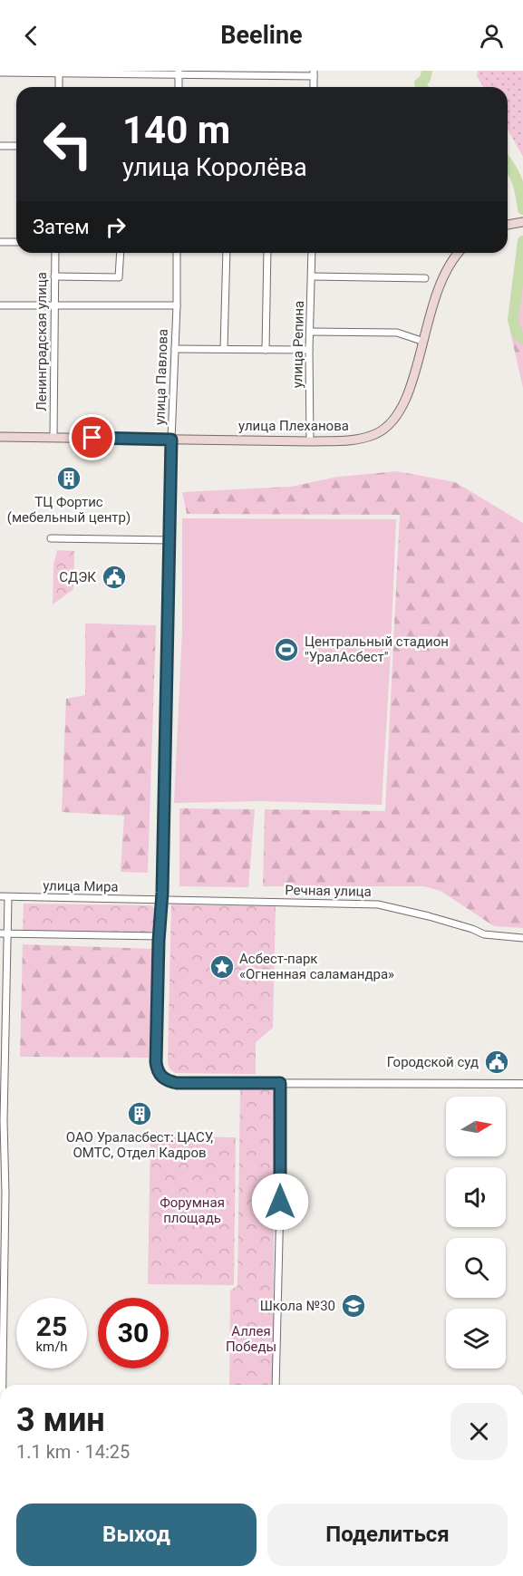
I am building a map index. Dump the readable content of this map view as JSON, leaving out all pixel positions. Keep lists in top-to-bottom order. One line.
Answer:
{"streets":{"main road":["улица Плеханова"],"street":["Ленинградская улица","улица Репина","улица Павлова","улица Мира","Речная улица"]},"crossings":[["Ленинградская улица","улица Плеханова"],["улица Репина","улица Плеханова"],["улица Павлова","улица Плеханова"],["улица Павлова","улица Мира"],["улица Павлова","Речная улица"],["улица Мира","Речная улица"]],"parks":["Форумная площадь","Аллея Победы"],"places":{"building":["ТЦ Фортис (мебельный центр)","ОАО Ураласбест: ЦАСУ, ОМТС, Отдел Кадров"],"public building":["СДЭК","Городской суд"],"sports":["Центральный стадион \"УралАсбест\""],"place":["Асбест-парк «Огненная саламандра»"],"school or university":["Школа №30"]},"north":"right","page":{"header":"Beeline","turn":["140 m","улица Королёва"],"then":"Затем","speed":"25 km/h","limit":"30","heading":["3 мин","1.1 km · 14:25"],"buttons":["Выход","Поделиться"]}}
